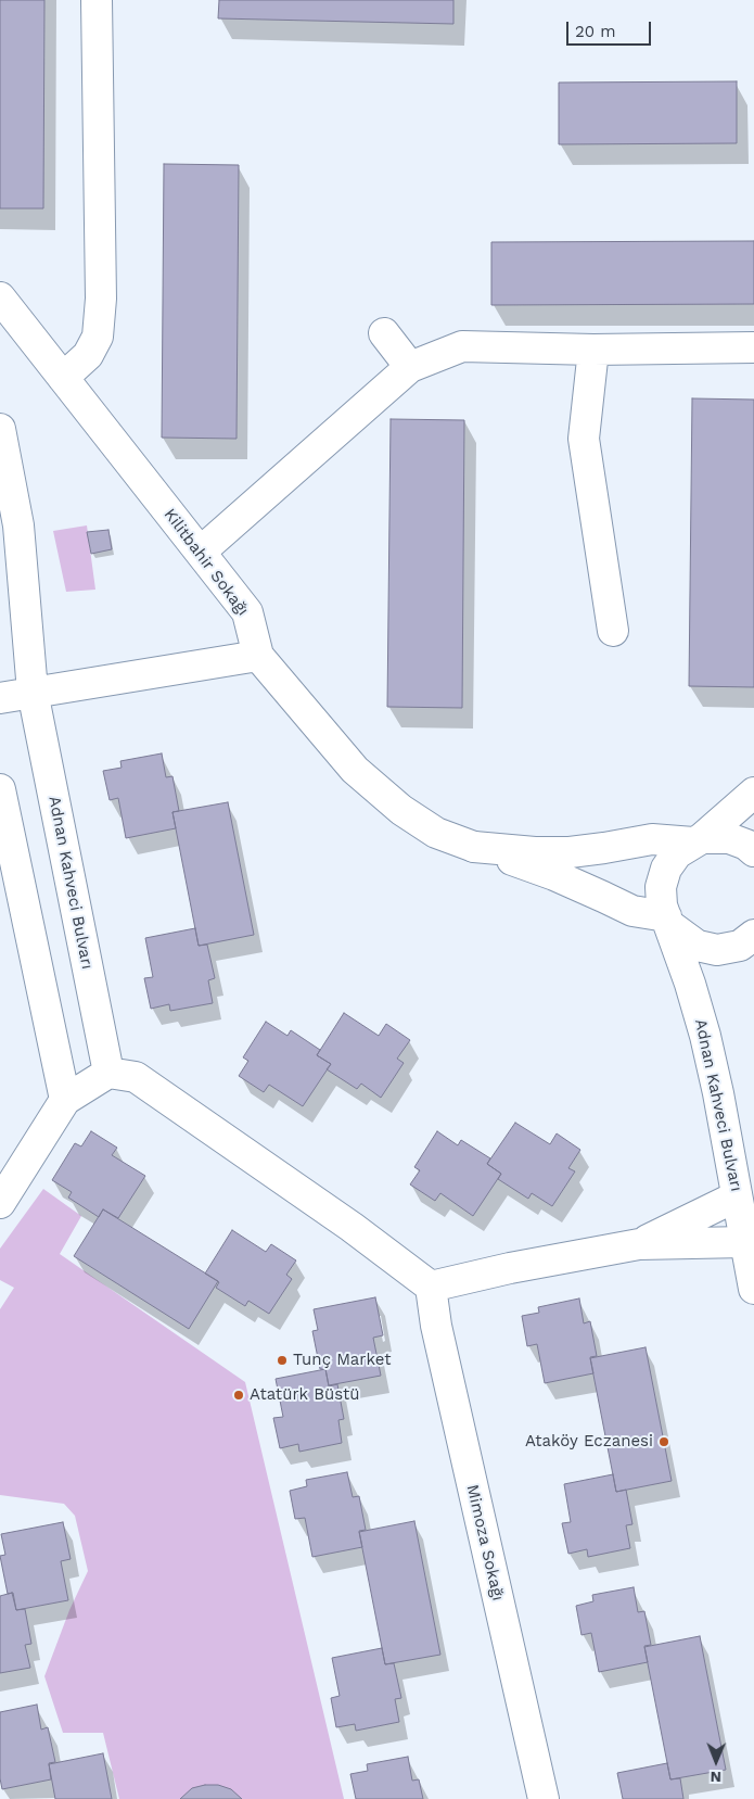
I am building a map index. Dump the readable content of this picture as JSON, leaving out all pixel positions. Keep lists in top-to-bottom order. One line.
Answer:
{"streets":{"street":["Kilitbahir Sokağı","Adnan Kahveci Bulvarı","Mimoza Sokağı"]},"places":["Tunç Market","Atatürk Büstü","Ataköy Eczanesi"],"scale_bar":"20 m","north":"bottom"}
